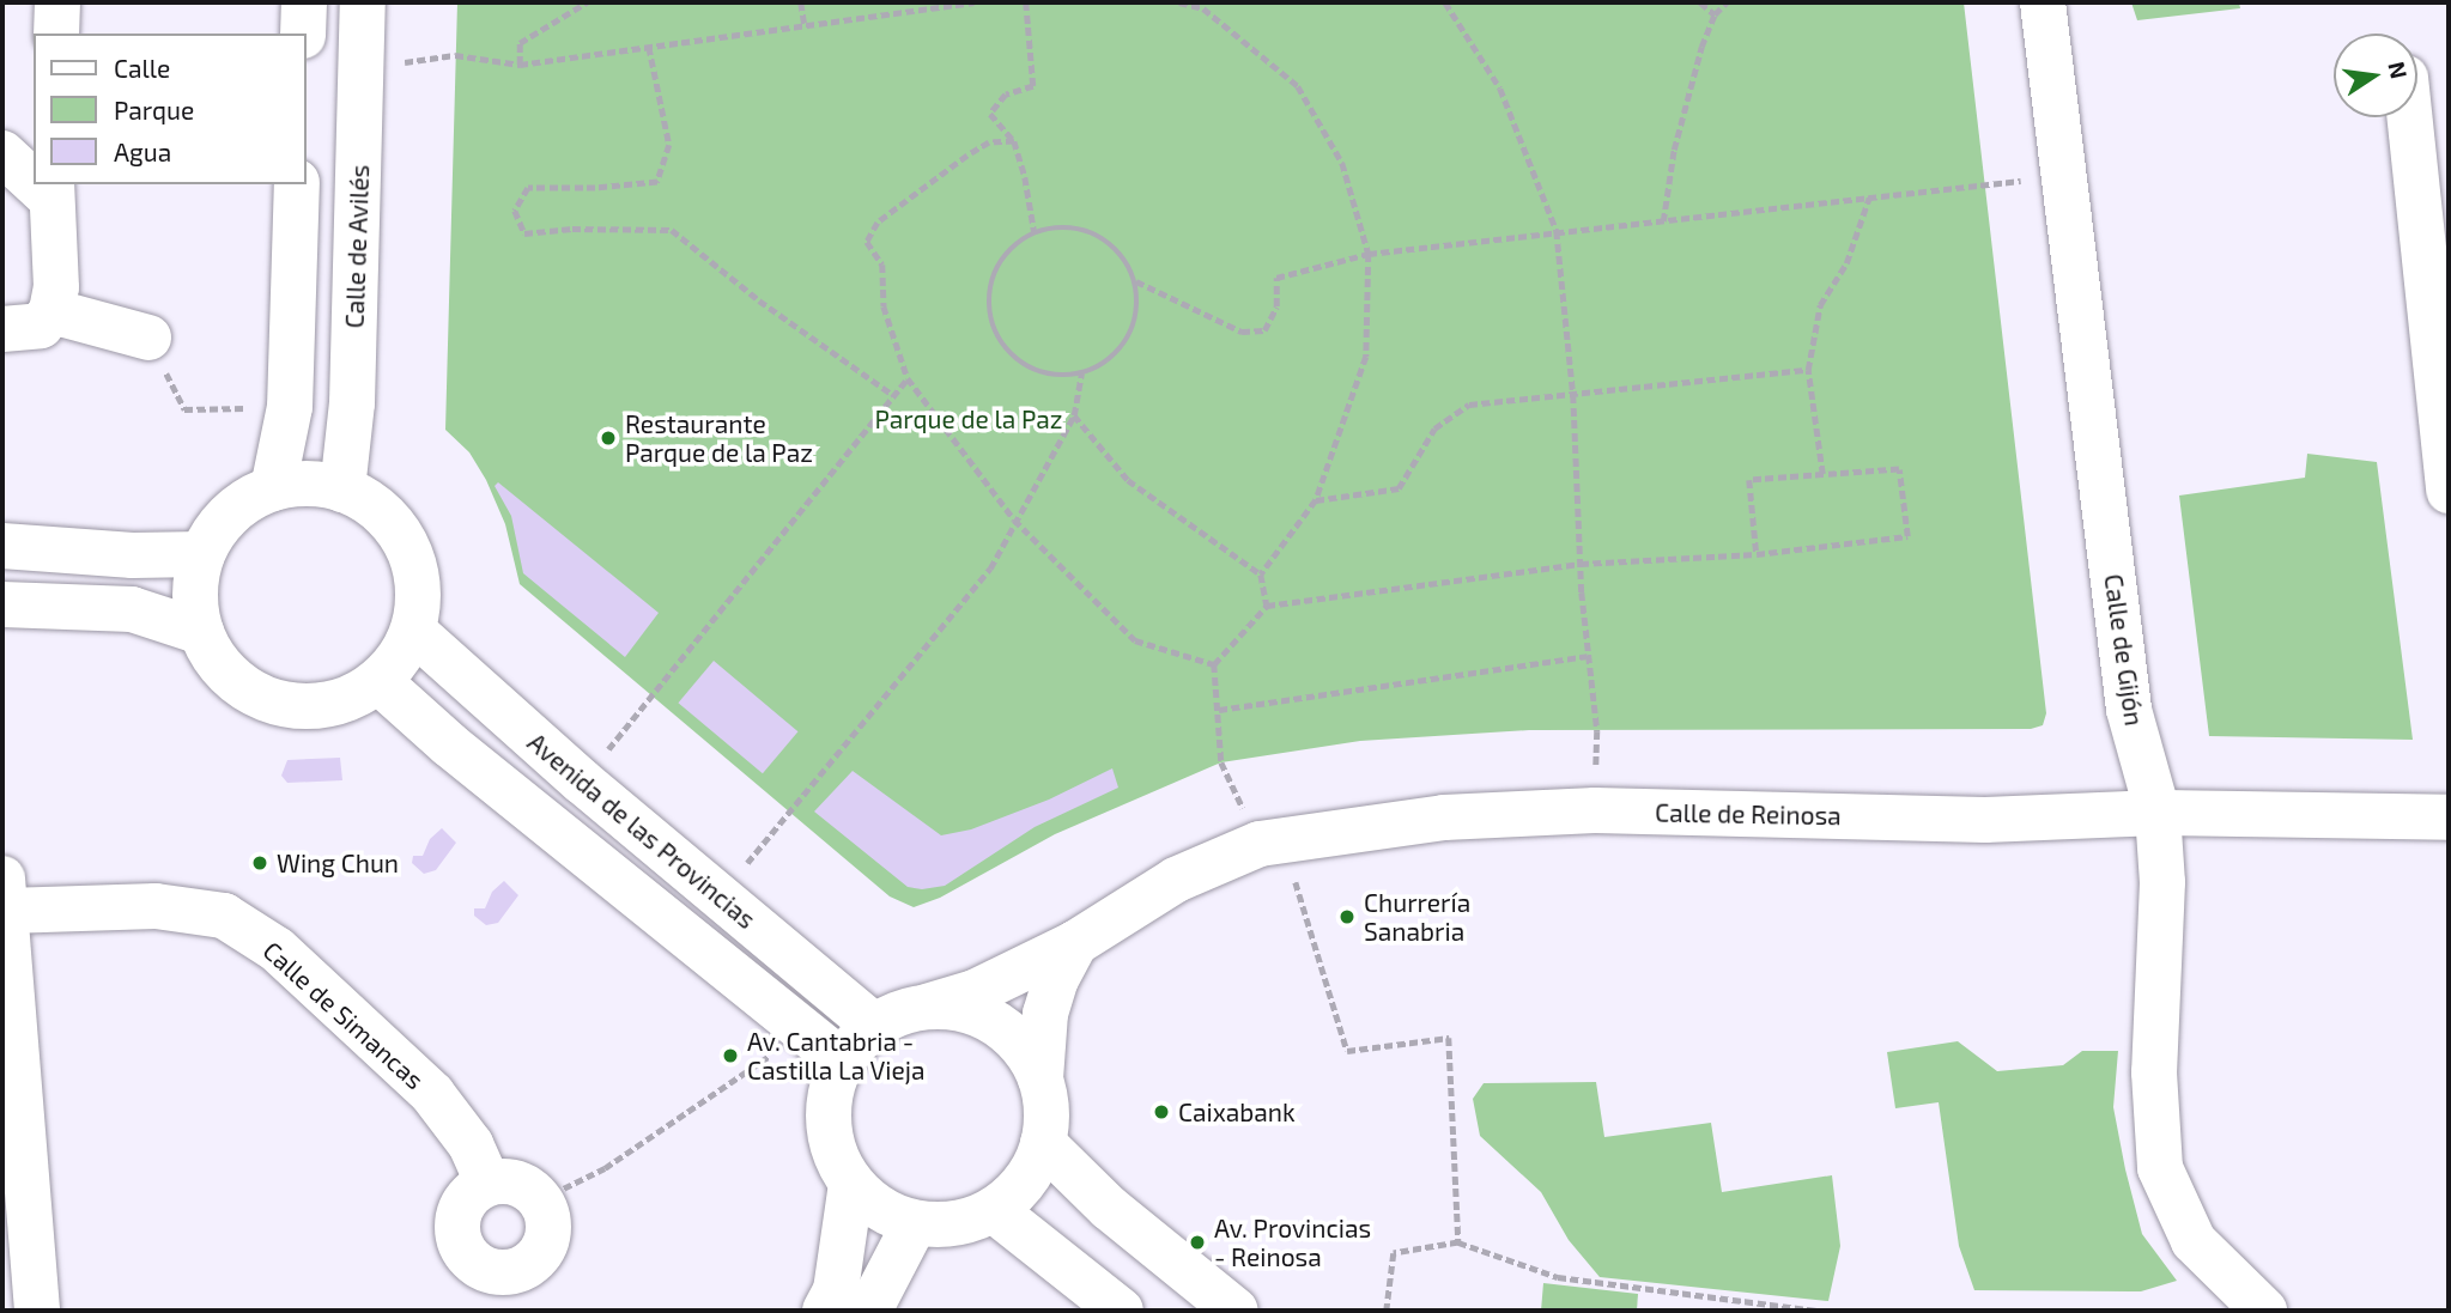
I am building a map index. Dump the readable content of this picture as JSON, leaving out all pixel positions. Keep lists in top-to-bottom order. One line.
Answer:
{"streets":{"street":["Calle de Avilés","Calle de Gijón","Calle de Reinosa","Avenida de las Provincias","Calle de Simancas"]},"crossings":[["Calle de Avilés","Avenida de las Provincias"],["Calle de Gijón","Calle de Reinosa"],["Calle de Reinosa","Avenida de las Provincias"]],"parks":["Parque de la Paz"],"places":["Restaurante Parque de la Paz","Wing Chun","Churrería Sanabria","Av. Cantabria - Castilla La Vieja","Caixabank","Av. Provincias - Reinosa"],"legend":["Calle","Parque","Agua"],"north":"right"}
